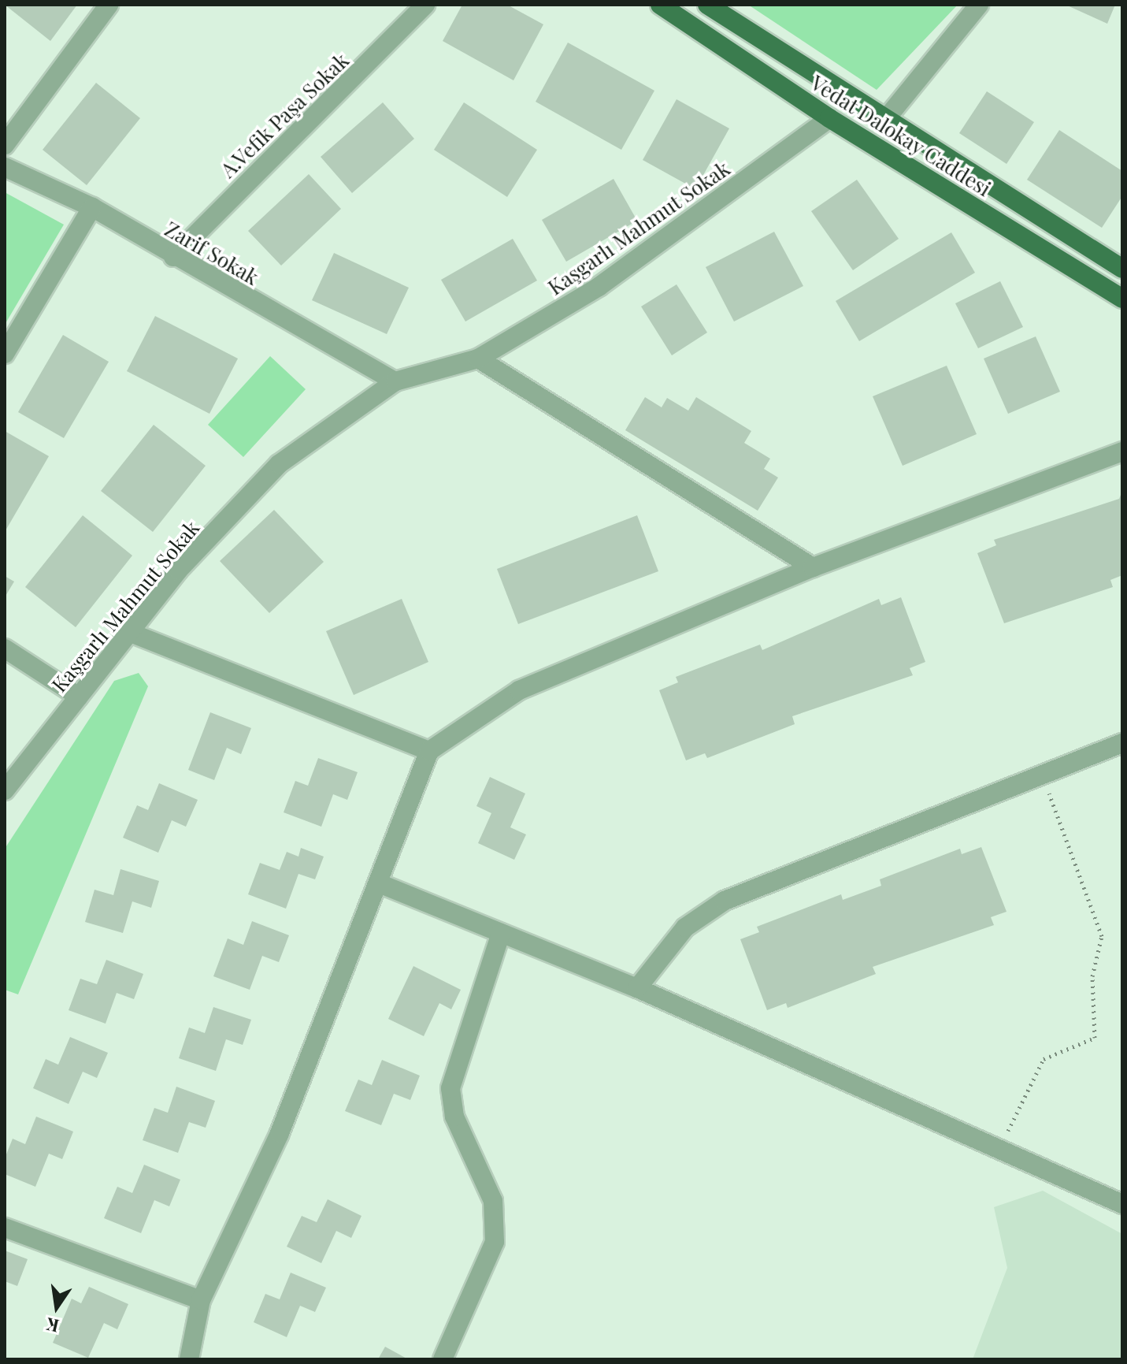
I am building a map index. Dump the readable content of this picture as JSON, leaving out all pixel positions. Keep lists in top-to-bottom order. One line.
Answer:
{"streets":{"main road":["Vedat Dalokay Caddesi"],"street":["A.Vefik Paşa Sokak","Kaşgarlı Mahmut Sokak","Zarif Sokak"]},"crossings":[["A.Vefik Paşa Sokak","Zarif Sokak"],["Vedat Dalokay Caddesi","Kaşgarlı Mahmut Sokak"],["Kaşgarlı Mahmut Sokak","Zarif Sokak"]],"north":"bottom"}
